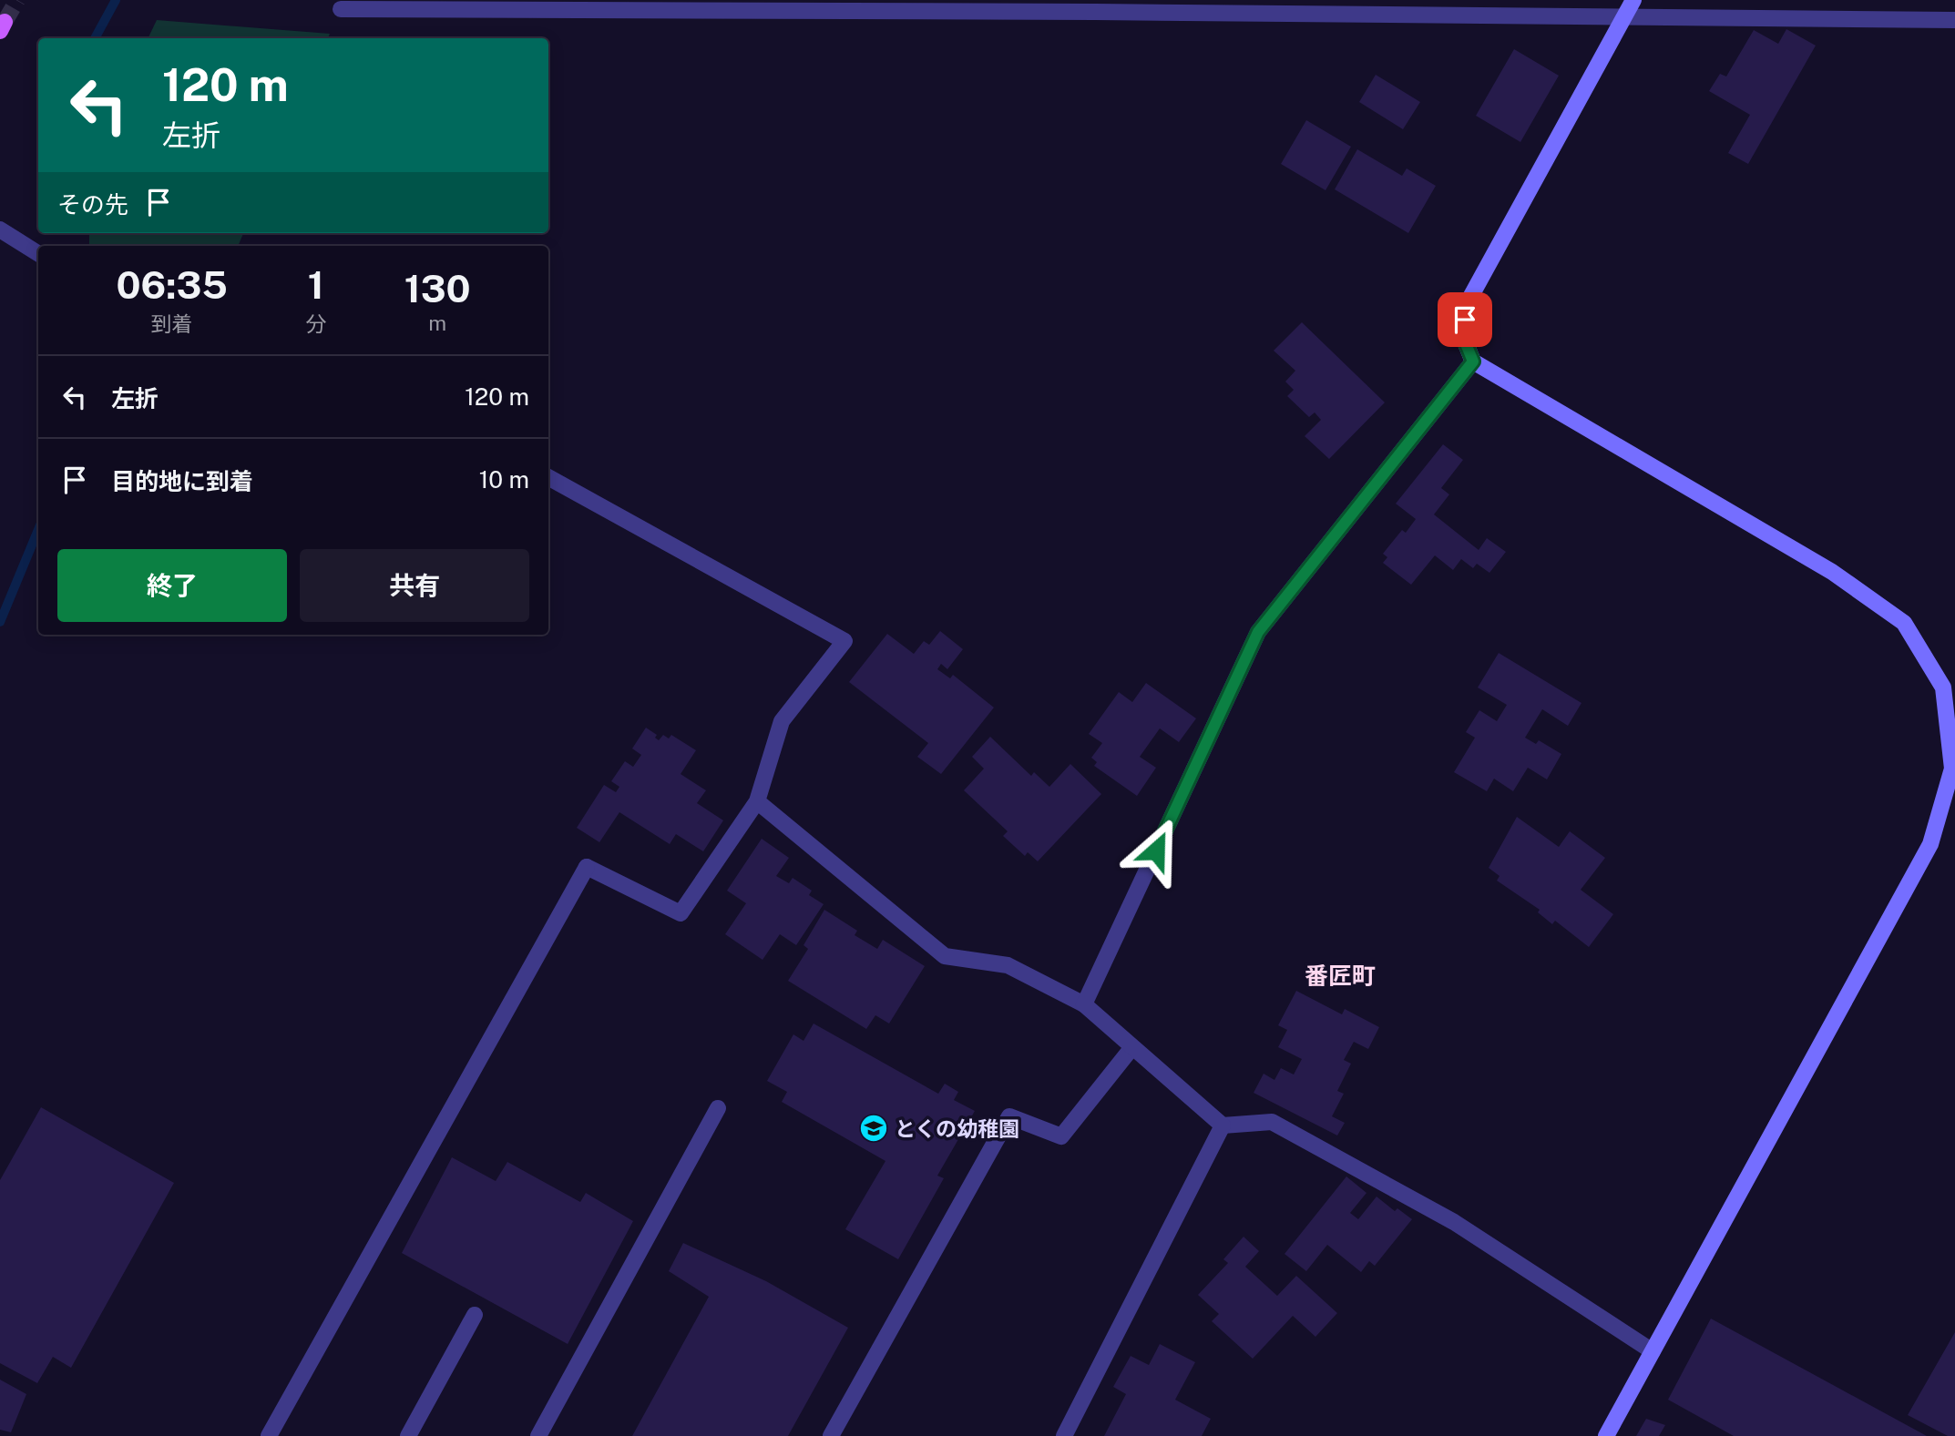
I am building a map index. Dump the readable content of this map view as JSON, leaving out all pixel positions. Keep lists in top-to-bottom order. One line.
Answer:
{"districts":["番匠町"],"places":{"school or university":["とくの幼稚園"]},"page":{"turn":["120 m","左折"],"then":"その先","eta":["06:35","到着","1","分","130","m"],"list":[{"name":"左折","value":"120 m"},{"name":"目的地に到着","value":"10 m"}],"buttons":["終了","共有"]}}
